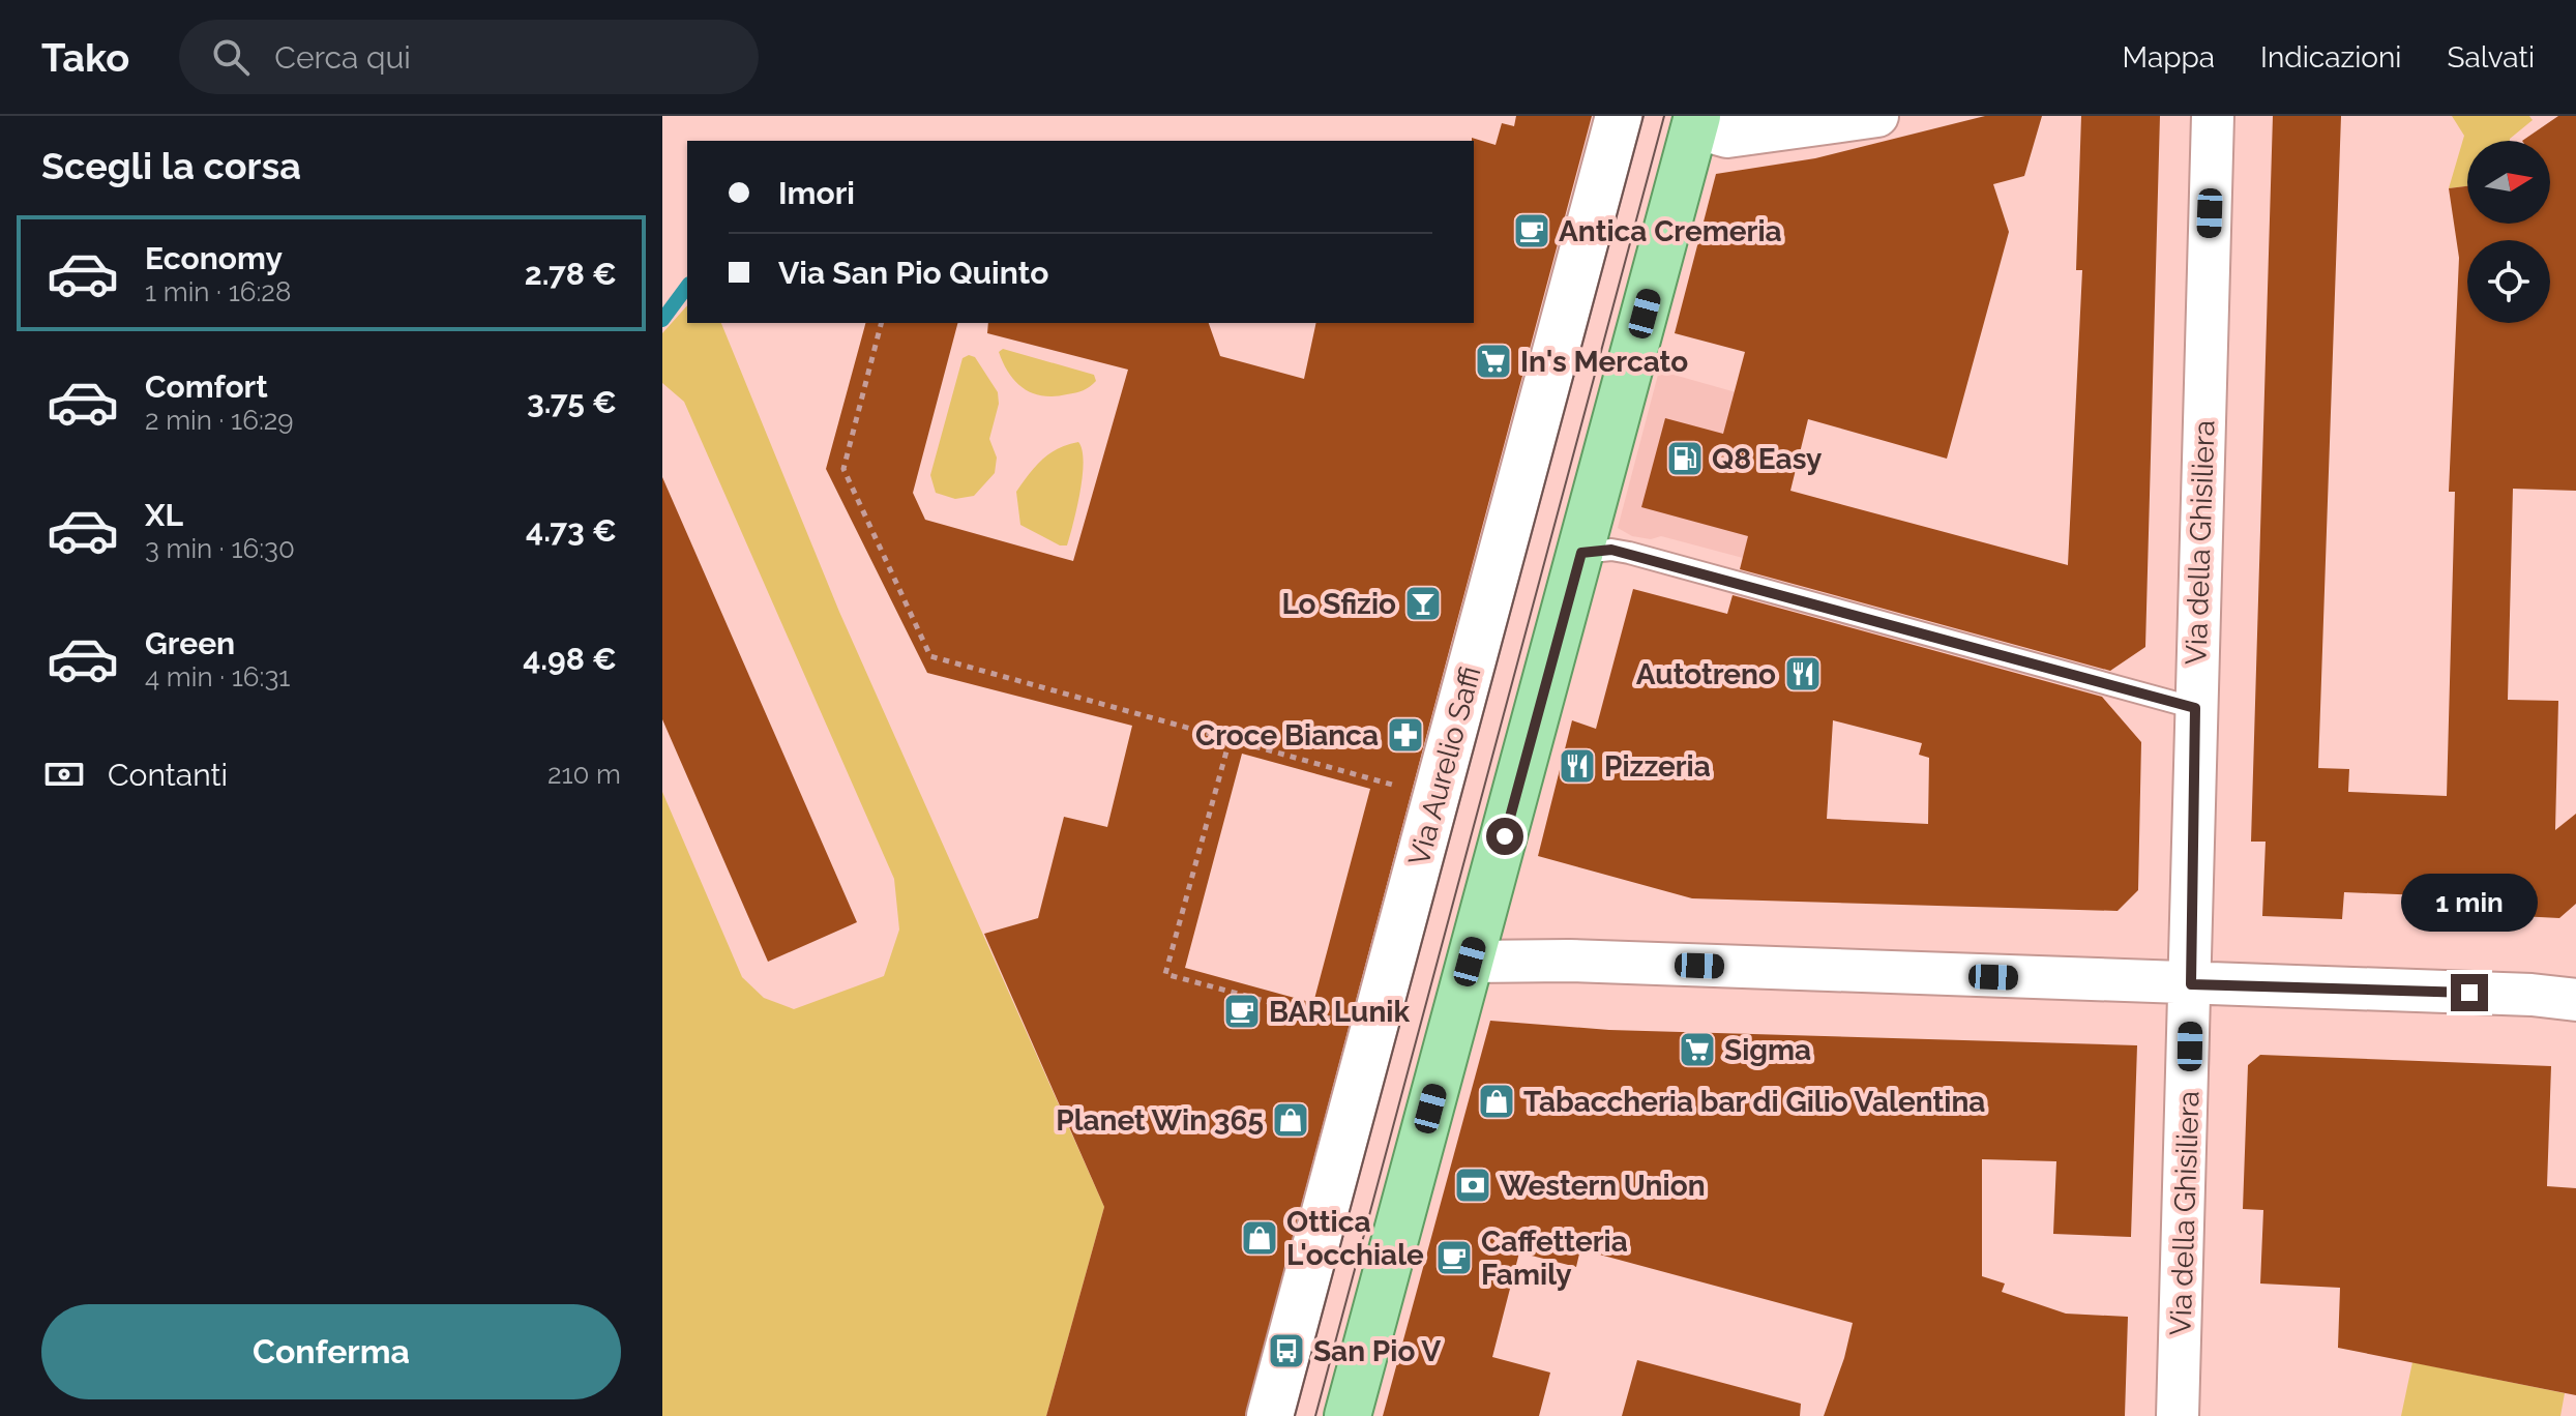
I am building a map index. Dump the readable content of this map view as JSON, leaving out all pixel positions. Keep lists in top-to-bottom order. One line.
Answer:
{"streets":{"street":["Via della Ghisiliera","Via Aurelio Saffi"]},"places":{"cafe":["Antica Cremeria","BAR Lunik","Caffetteria Family"],"supermarket":["In's Mercato","Sigma"],"fuel station":["Q8 Easy"],"bar":["Lo Sfizio"],"restaurant":["Autotreno","Pizzeria"],"pharmacy":["Croce Bianca"],"shop":["Tabaccheria bar di Gilio Valentina","Planet Win 365","Ottica L'occhiale"],"bank":["Western Union"],"bus stop":["San Pio V"]},"north":"right","page":{"header":"Tako","search":"Cerca qui","nav":["Mappa","Indicazioni","Salvati"],"heading":"Scegli la corsa","banner":["Imori","Via San Pio Quinto"],"list":[{"name":"Economy","note":"1 min · 16:28","value":"2.78 €"},{"name":"Comfort","note":"2 min · 16:29","value":"3.75 €"},{"name":"XL","note":"3 min · 16:30","value":"4.73 €"},{"name":"Green","note":"4 min · 16:31","value":"4.98 €"}],"pay":["Contanti","210 m"],"bubble":"1 min","buttons":"Conferma"}}
